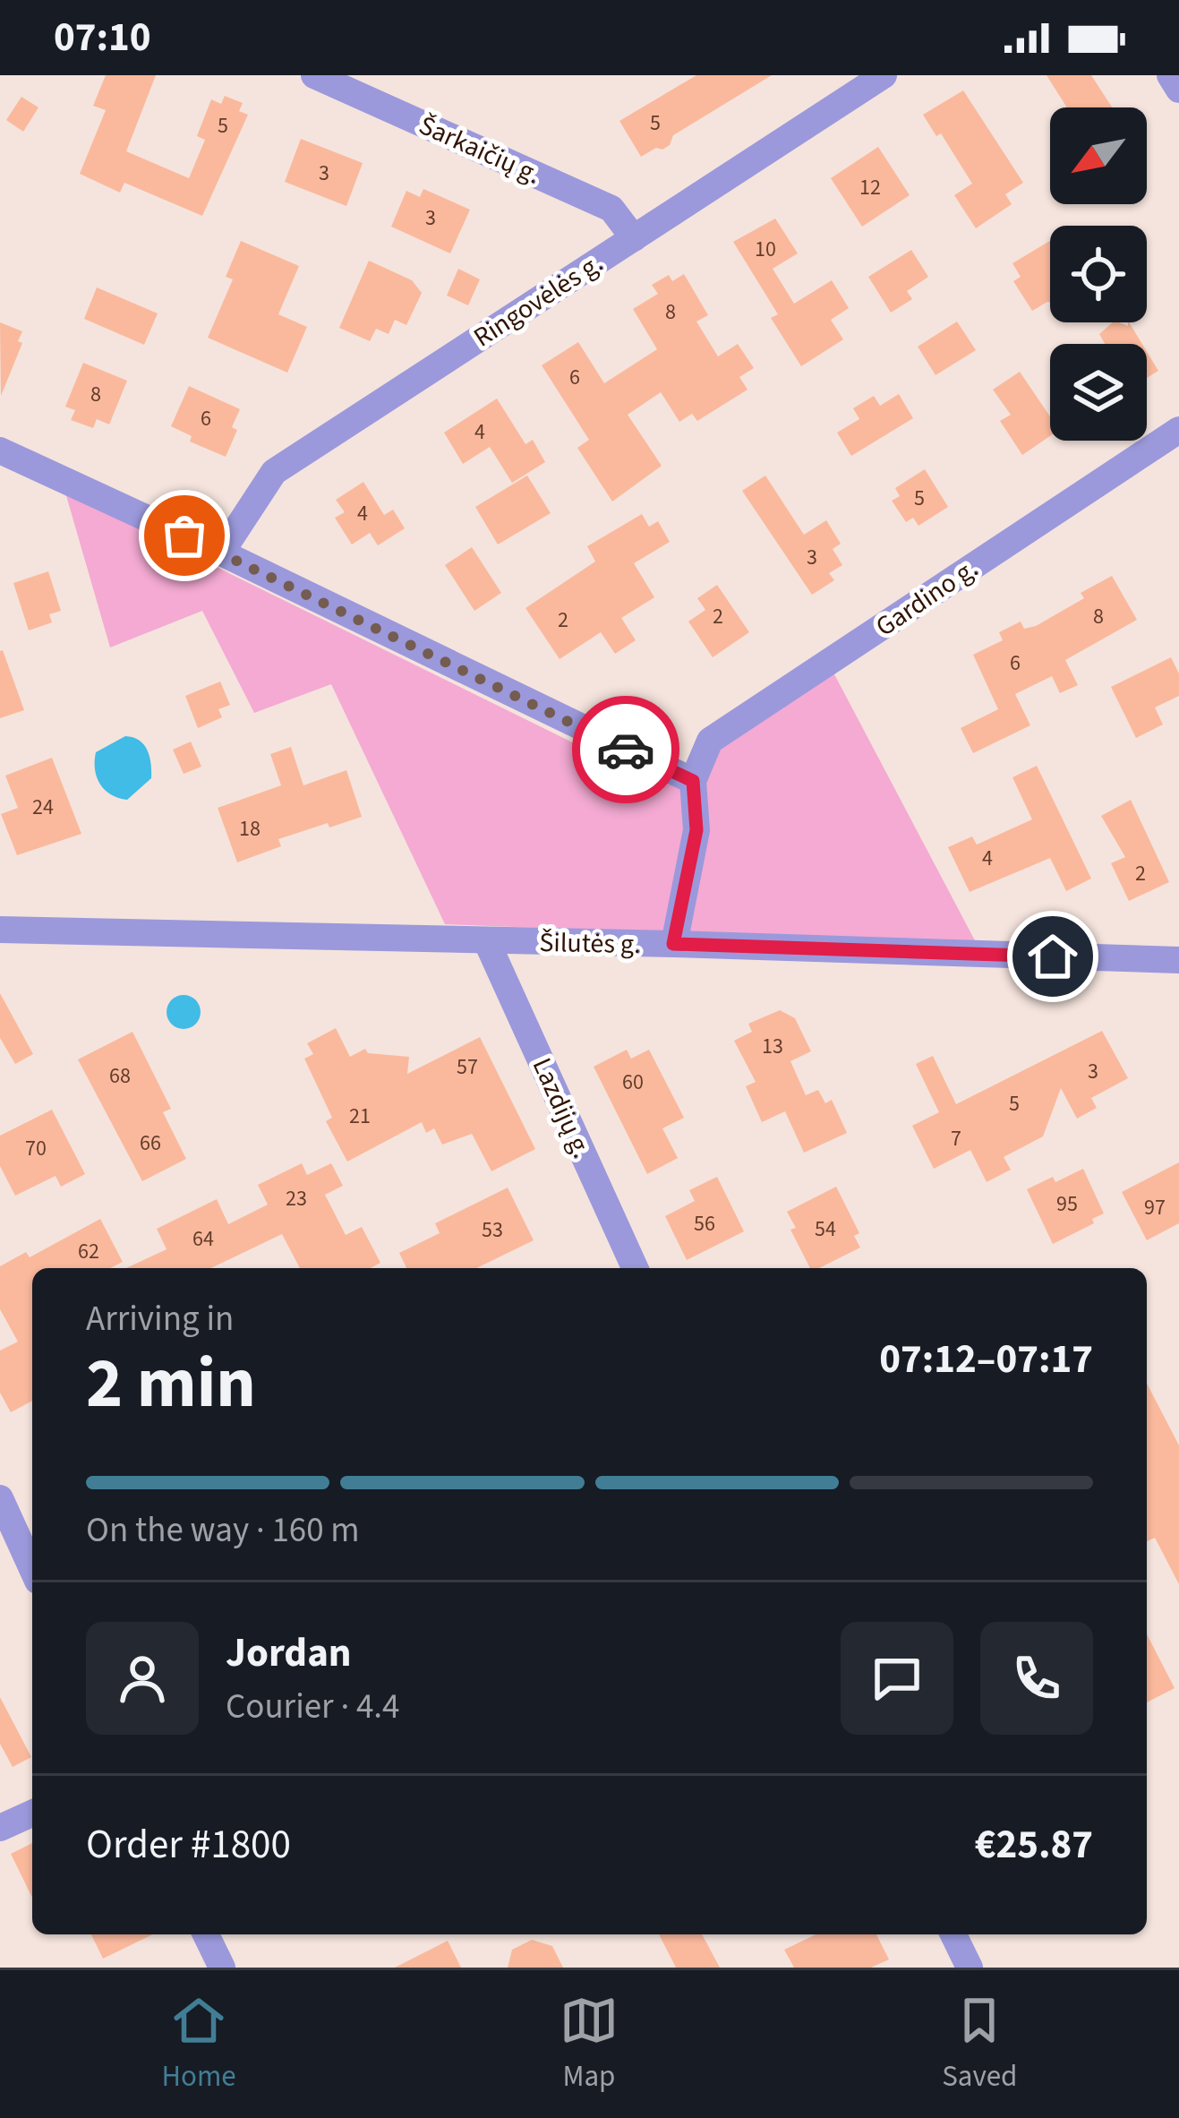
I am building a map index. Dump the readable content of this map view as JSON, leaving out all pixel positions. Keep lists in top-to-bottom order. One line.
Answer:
{"streets":{"street":["Šarkaičių g.","Ringovėlės g.","Gardino g.","Šilutės g.","Lazdijų g."]},"crossings":[["Šarkaičių g.","Ringovėlės g."],["Šilutės g.","Lazdijų g."]],"house_numbers":["5","5","3","12","3","10","8","6","8","6","4","5","4","3","2","8","2","6","24","18","4","2","13","57","3","68","60","5","21","7","66","70","23","95","97","56","54","53","64","62"],"north":"bottom left","page":{"status":"07:10","heading":["2 min","Arriving in","07:12–07:17"],"panel":["Jordan","Courier · 4.4","Order #1800","€25.87"],"bar":"On the way · 160 m","tabs":["Home","Map","Saved"]}}
